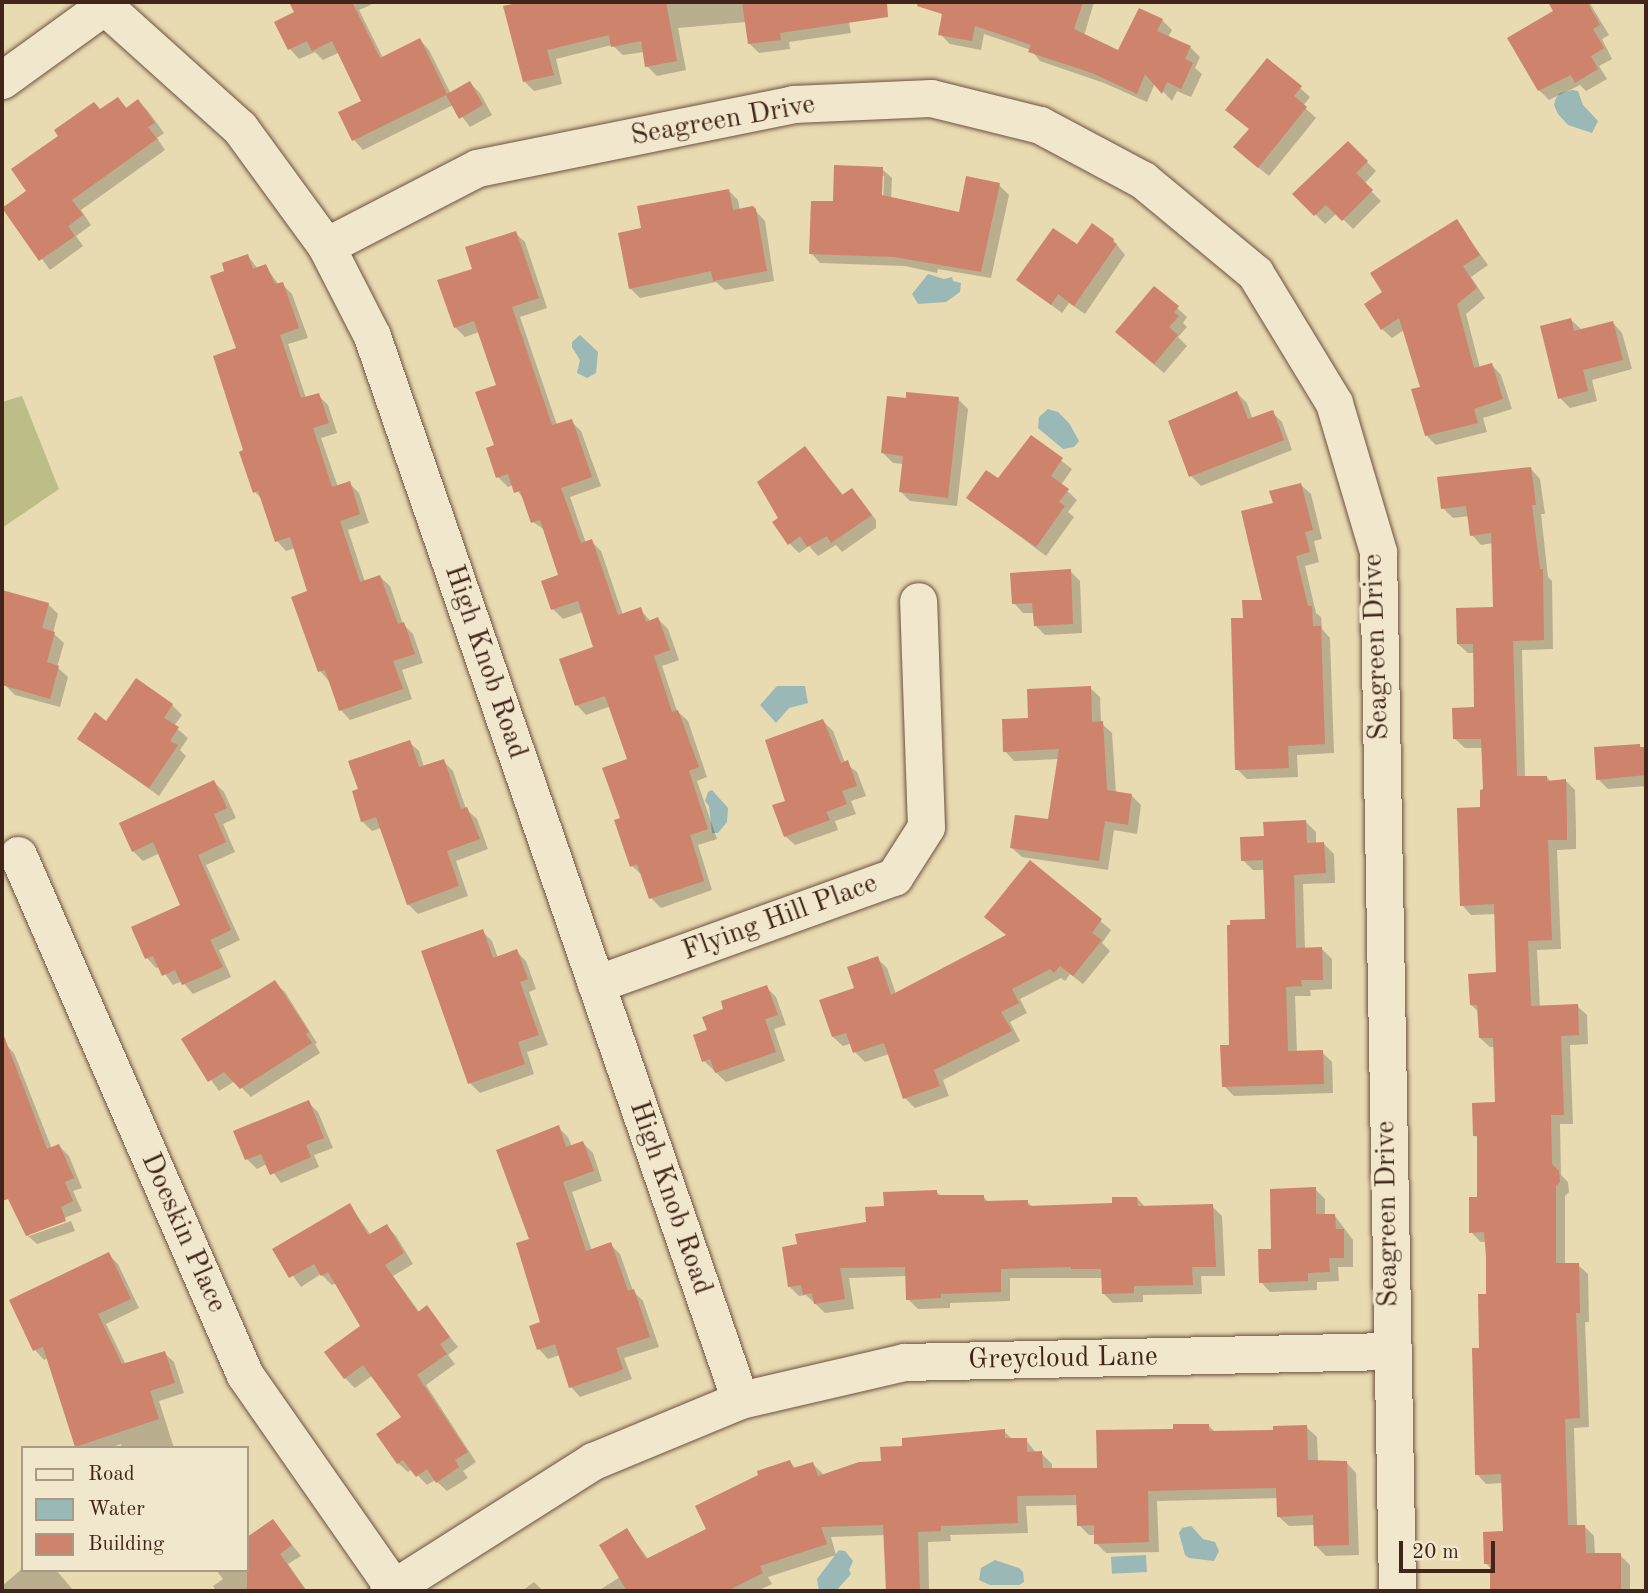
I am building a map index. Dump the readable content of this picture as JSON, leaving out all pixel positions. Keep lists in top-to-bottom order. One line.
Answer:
{"streets":{"street":["Seagreen Drive","High Knob Road","Flying Hill Place","Doeskin Place","Greycloud Lane"]},"crossings":[["Seagreen Drive","High Knob Road"],["Seagreen Drive","Greycloud Lane"],["High Knob Road","Flying Hill Place"],["High Knob Road","Greycloud Lane"],["Doeskin Place","Greycloud Lane"]],"legend":["Road","Water","Building"],"scale_bar":"20 m"}
